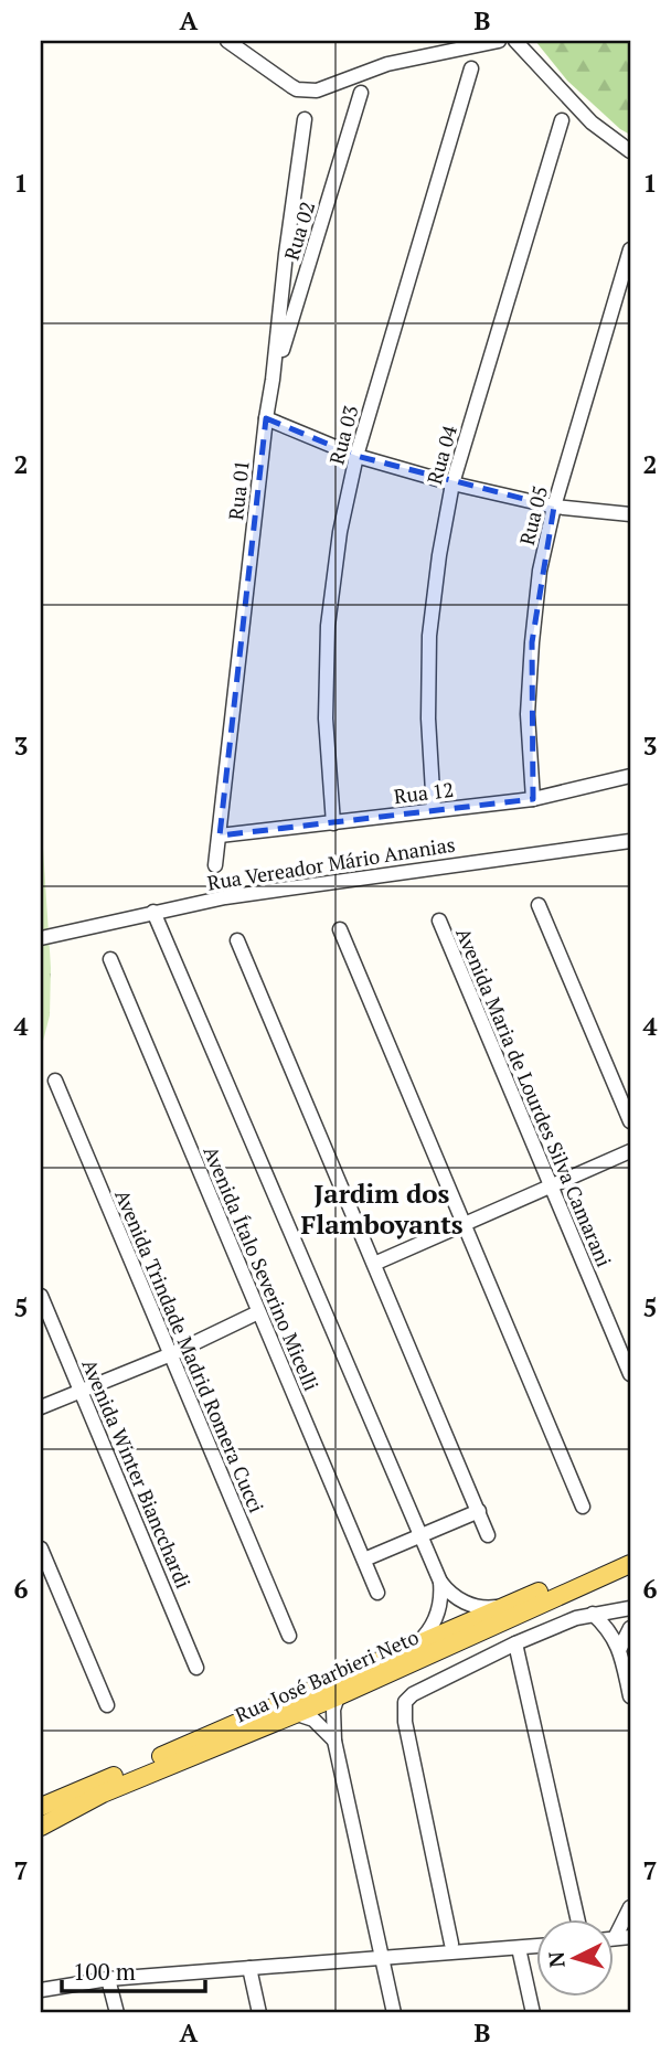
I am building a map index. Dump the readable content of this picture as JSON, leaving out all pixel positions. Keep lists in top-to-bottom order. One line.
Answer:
{"streets":{"main road":["Rua José Barbieri Neto"],"street":["Rua 02","Rua 03","Rua 04","Rua 01","Rua 05","Rua 12","Rua Vereador Mário Ananias","Avenida Maria de Lourdes Silva Camarani","Avenida Ítalo Severino Micelli","Avenida Trindade Madrid Romera Cucci","Avenida Winter Biancchardi"]},"crossings":[["Rua 02","Rua 01"],["Rua 03","Rua 12"],["Rua 04","Rua 12"],["Rua 01","Rua 12"],["Rua 05","Rua 12"]],"districts":["Jardim dos Flamboyants"],"scale_bar":"100 m","north":"left","grid":{"columns":["A","B"],"rows":["1","2","3","4","5","6","7"]}}
